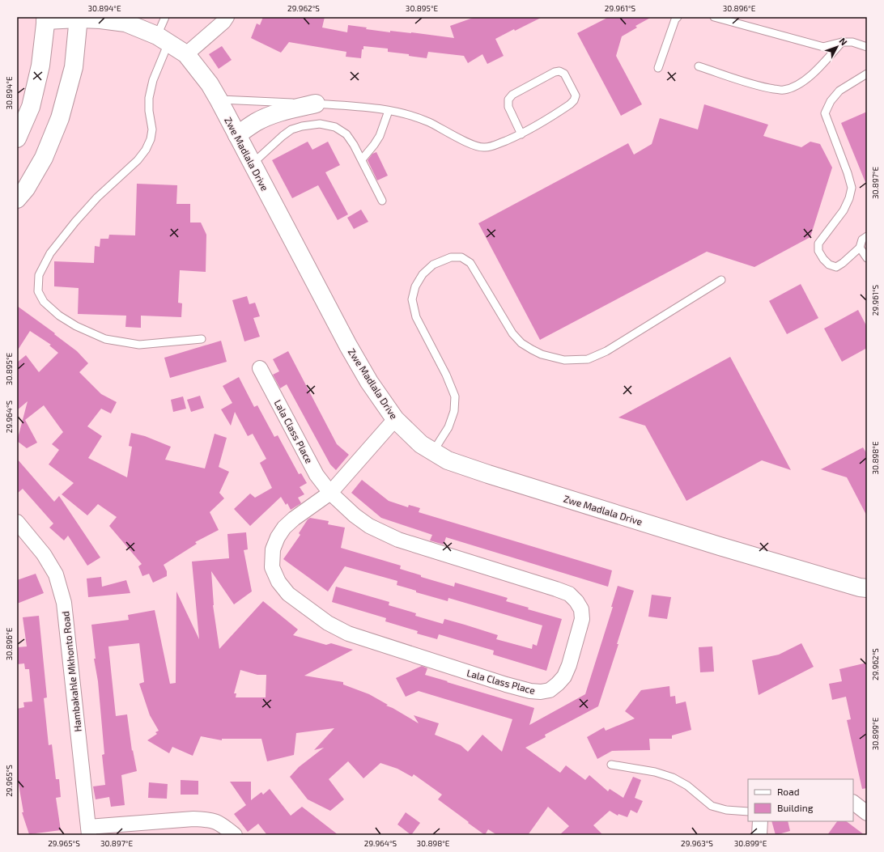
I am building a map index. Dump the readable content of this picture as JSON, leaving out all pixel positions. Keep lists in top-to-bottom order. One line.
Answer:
{"streets":{"street":["Zwe Madlala Drive","Lala Class Place","Hambakahle Mkhonto Road"]},"crossings":[["Zwe Madlala Drive","Lala Class Place"]],"legend":["Road","Building"],"north":"top right","coordinates":["30.894°E","29.962°S","30.895°E","29.961°S","30.896°E","30.897°E","29.964°S","30.898°E","30.899°E","29.965°S","29.963°S"]}
